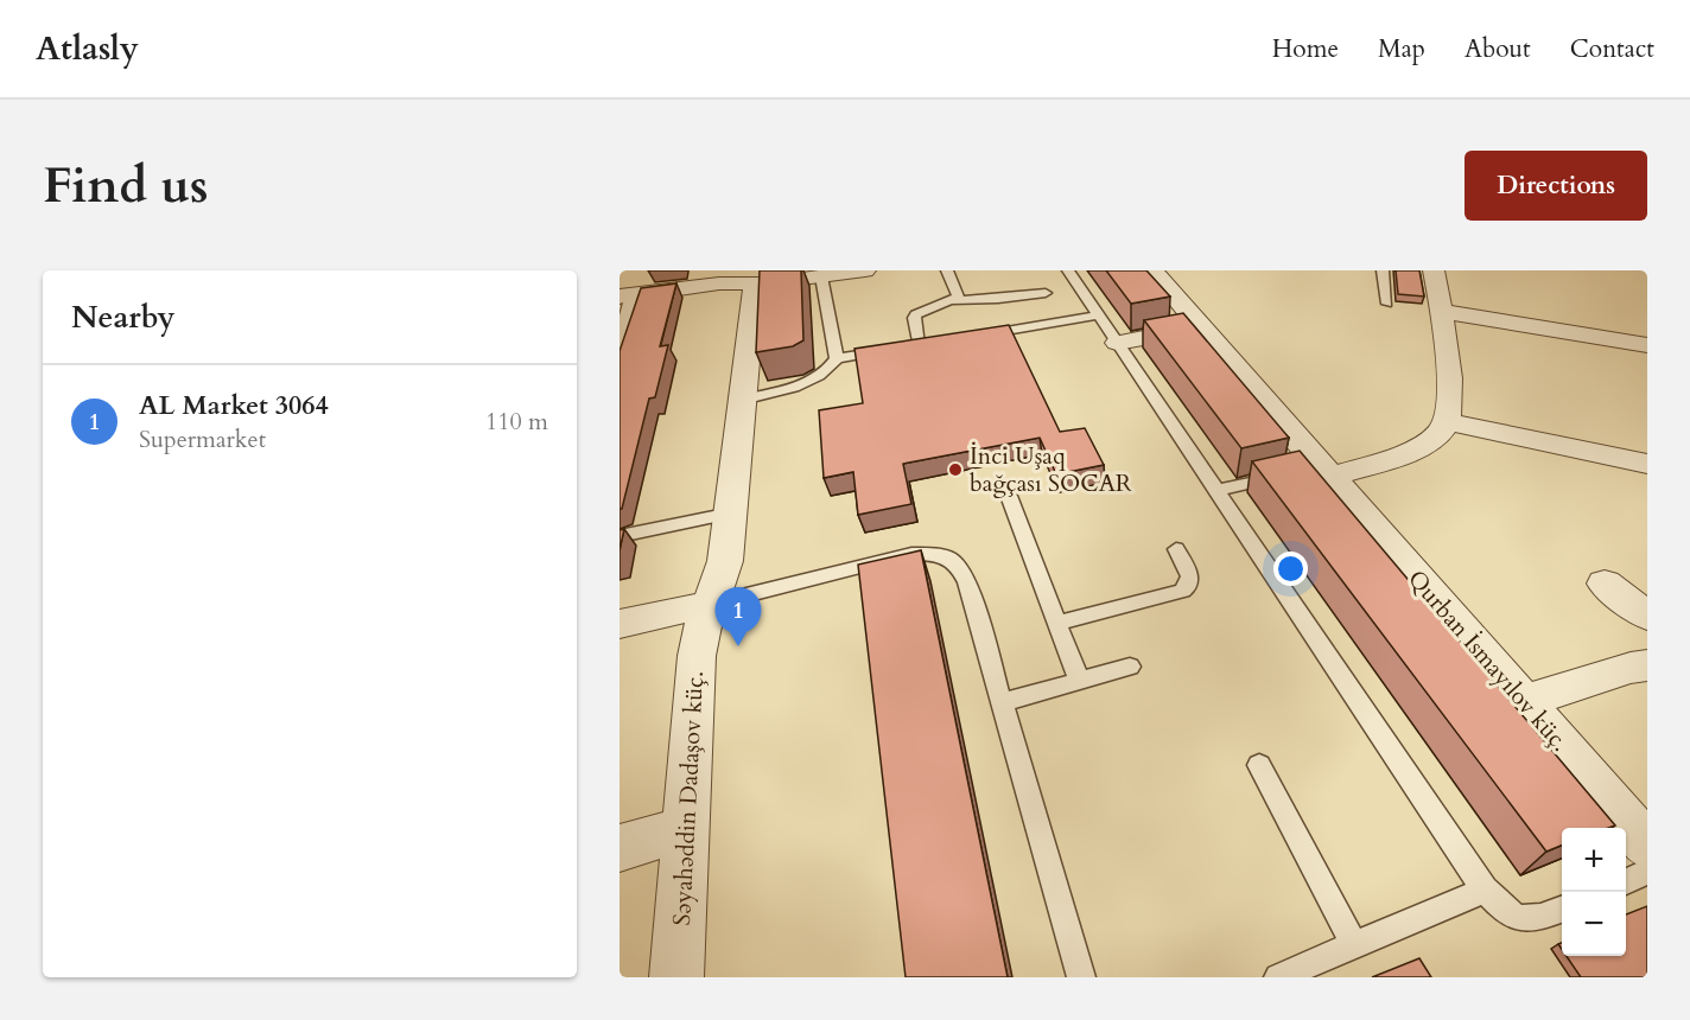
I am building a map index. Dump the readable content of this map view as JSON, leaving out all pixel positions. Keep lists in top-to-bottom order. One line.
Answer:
{"streets":{"street":["Qurban İsmayılov küç.","Səyahəddin Dadaşov küç."]},"places":["İnci Uşaq bağçası SOCAR"],"page":{"header":"Atlasly","nav":["Home","Map","About","Contact"],"buttons":"Directions","title":"Find us","heading":"Nearby","list":[{"mark":"1","name":"AL Market 3064","note":"Supermarket","value":"110 m"}],"pins":"1","map_buttons":["+","−"]}}
